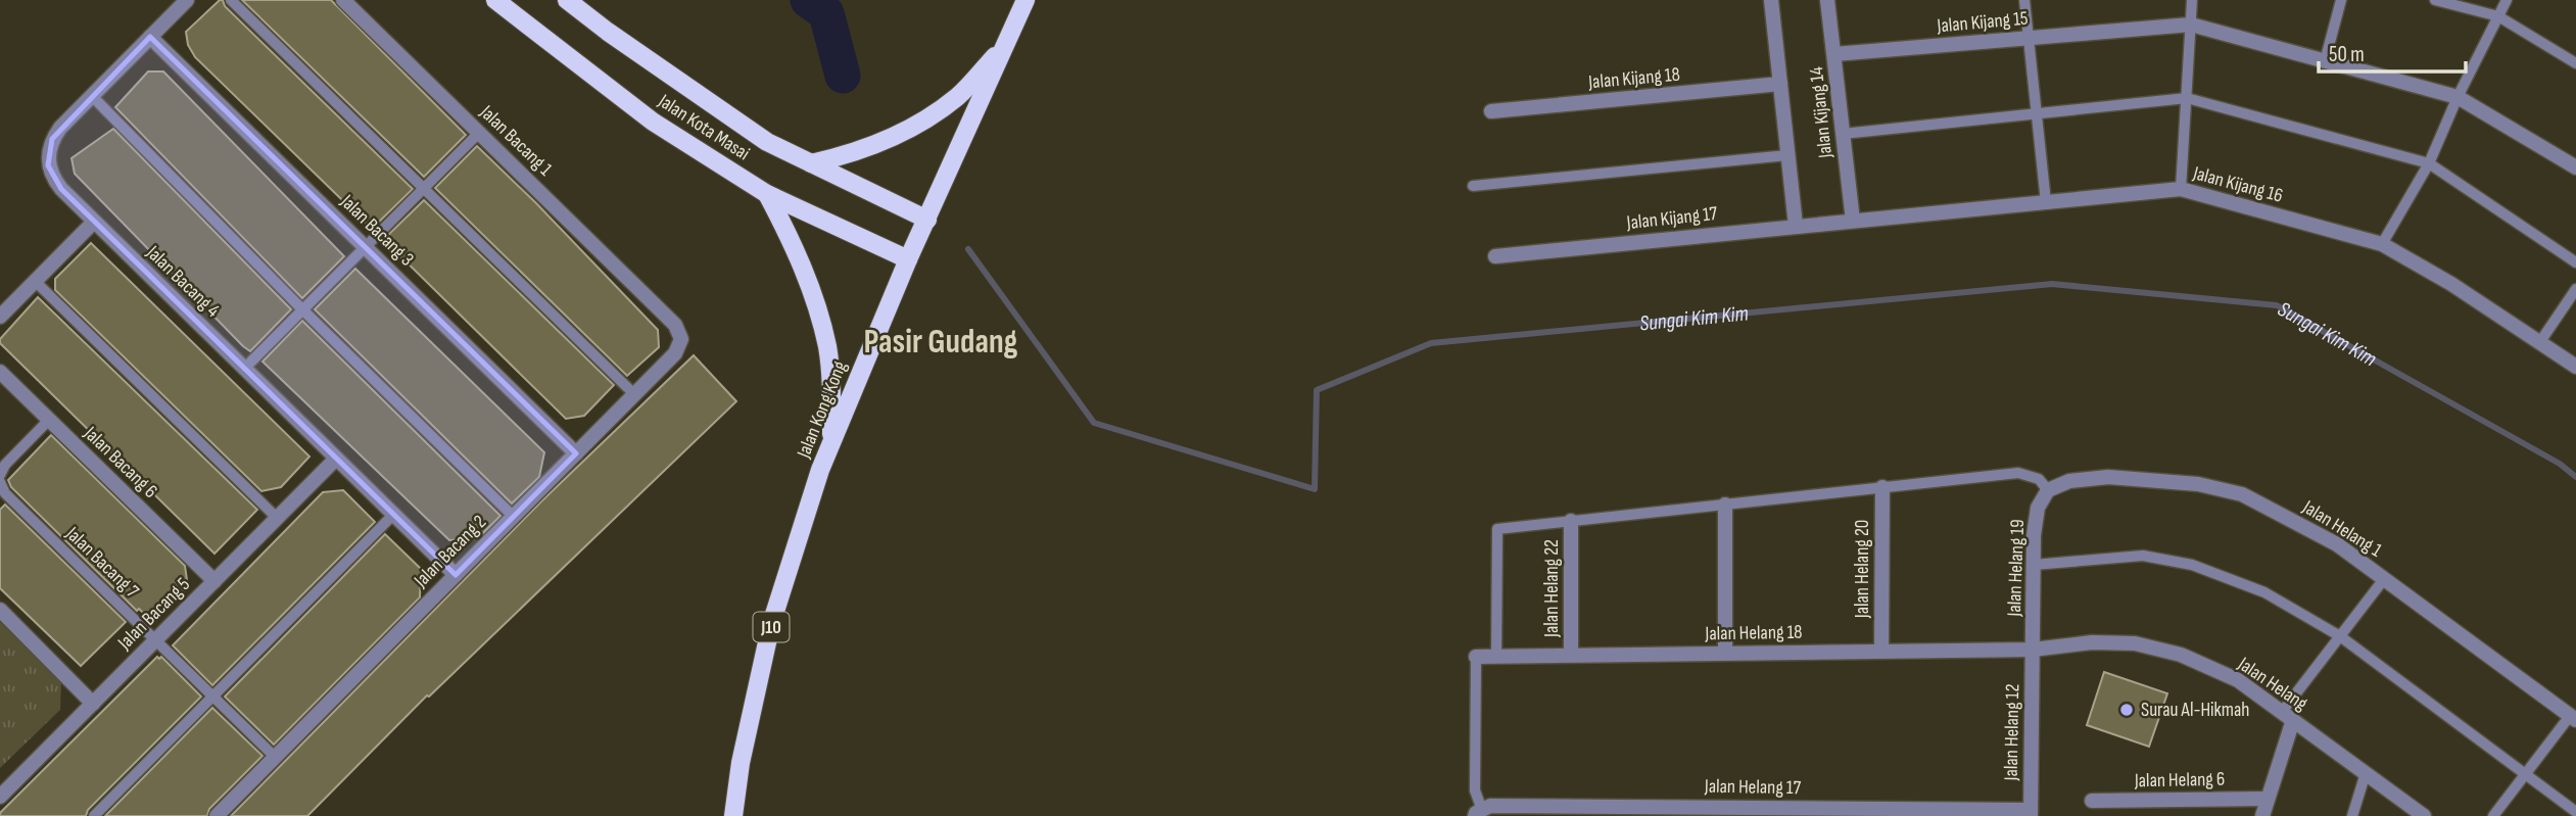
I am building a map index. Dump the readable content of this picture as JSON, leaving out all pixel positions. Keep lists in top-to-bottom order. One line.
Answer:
{"streets":{"main road":["Jalan Kota Masai","Jalan Kong Kong","J10"],"street":["Jalan Kijang 15","Jalan Kijang 18","Jalan Kijang 14","Jalan Bacang 1","Jalan Kijang 16","Jalan Kijang 17","Jalan Bacang 3","Jalan Bacang 4","Jalan Bacang 6","Jalan Helang 1","Jalan Bacang 2","Jalan Helang 19","Jalan Helang 20","Jalan Helang 22","Jalan Bacang 5","Jalan Helang 18","Jalan Helang","Jalan Helang 12","Jalan Helang 6","Jalan Helang 17"],"lane":["Jalan Bacang 7"]},"crossings":[["Jalan Kijang 15","Jalan Kijang 14"],["Jalan Kijang 14","Jalan Kijang 16"],["Jalan Kijang 14","Jalan Kijang 17"],["Jalan Kota Masai","Jalan Kong Kong"],["Jalan Bacang 1","Jalan Bacang 2"],["Jalan Kijang 16","Jalan Kijang 17"],["Jalan Bacang 3","Jalan Bacang 4"],["Jalan Bacang 3","Jalan Bacang 2"],["Jalan Bacang 4","Jalan Bacang 2"],["Jalan Bacang 4","Jalan Bacang 5"],["Jalan Bacang 6","Jalan Bacang 5"],["Jalan Helang 1","Jalan Helang 19"],["Jalan Bacang 2","Jalan Bacang 7"],["Jalan Bacang 7","Jalan Bacang 5"],["Jalan Helang 19","Jalan Helang 18"],["Jalan Helang 19","Jalan Helang"],["Jalan Helang 19","Jalan Helang 12"],["Jalan Helang 20","Jalan Helang 18"],["Jalan Helang 22","Jalan Helang 18"],["Jalan Helang 18","Jalan Helang"],["Jalan Helang 18","Jalan Helang 12"],["Jalan Helang","Jalan Helang 12"],["Jalan Helang 12","Jalan Helang 17"]],"districts":["Pasir Gudang"],"water":["Sungai Kim Kim"],"places":["Surau Al-Hikmah"],"scale_bar":"50 m"}
